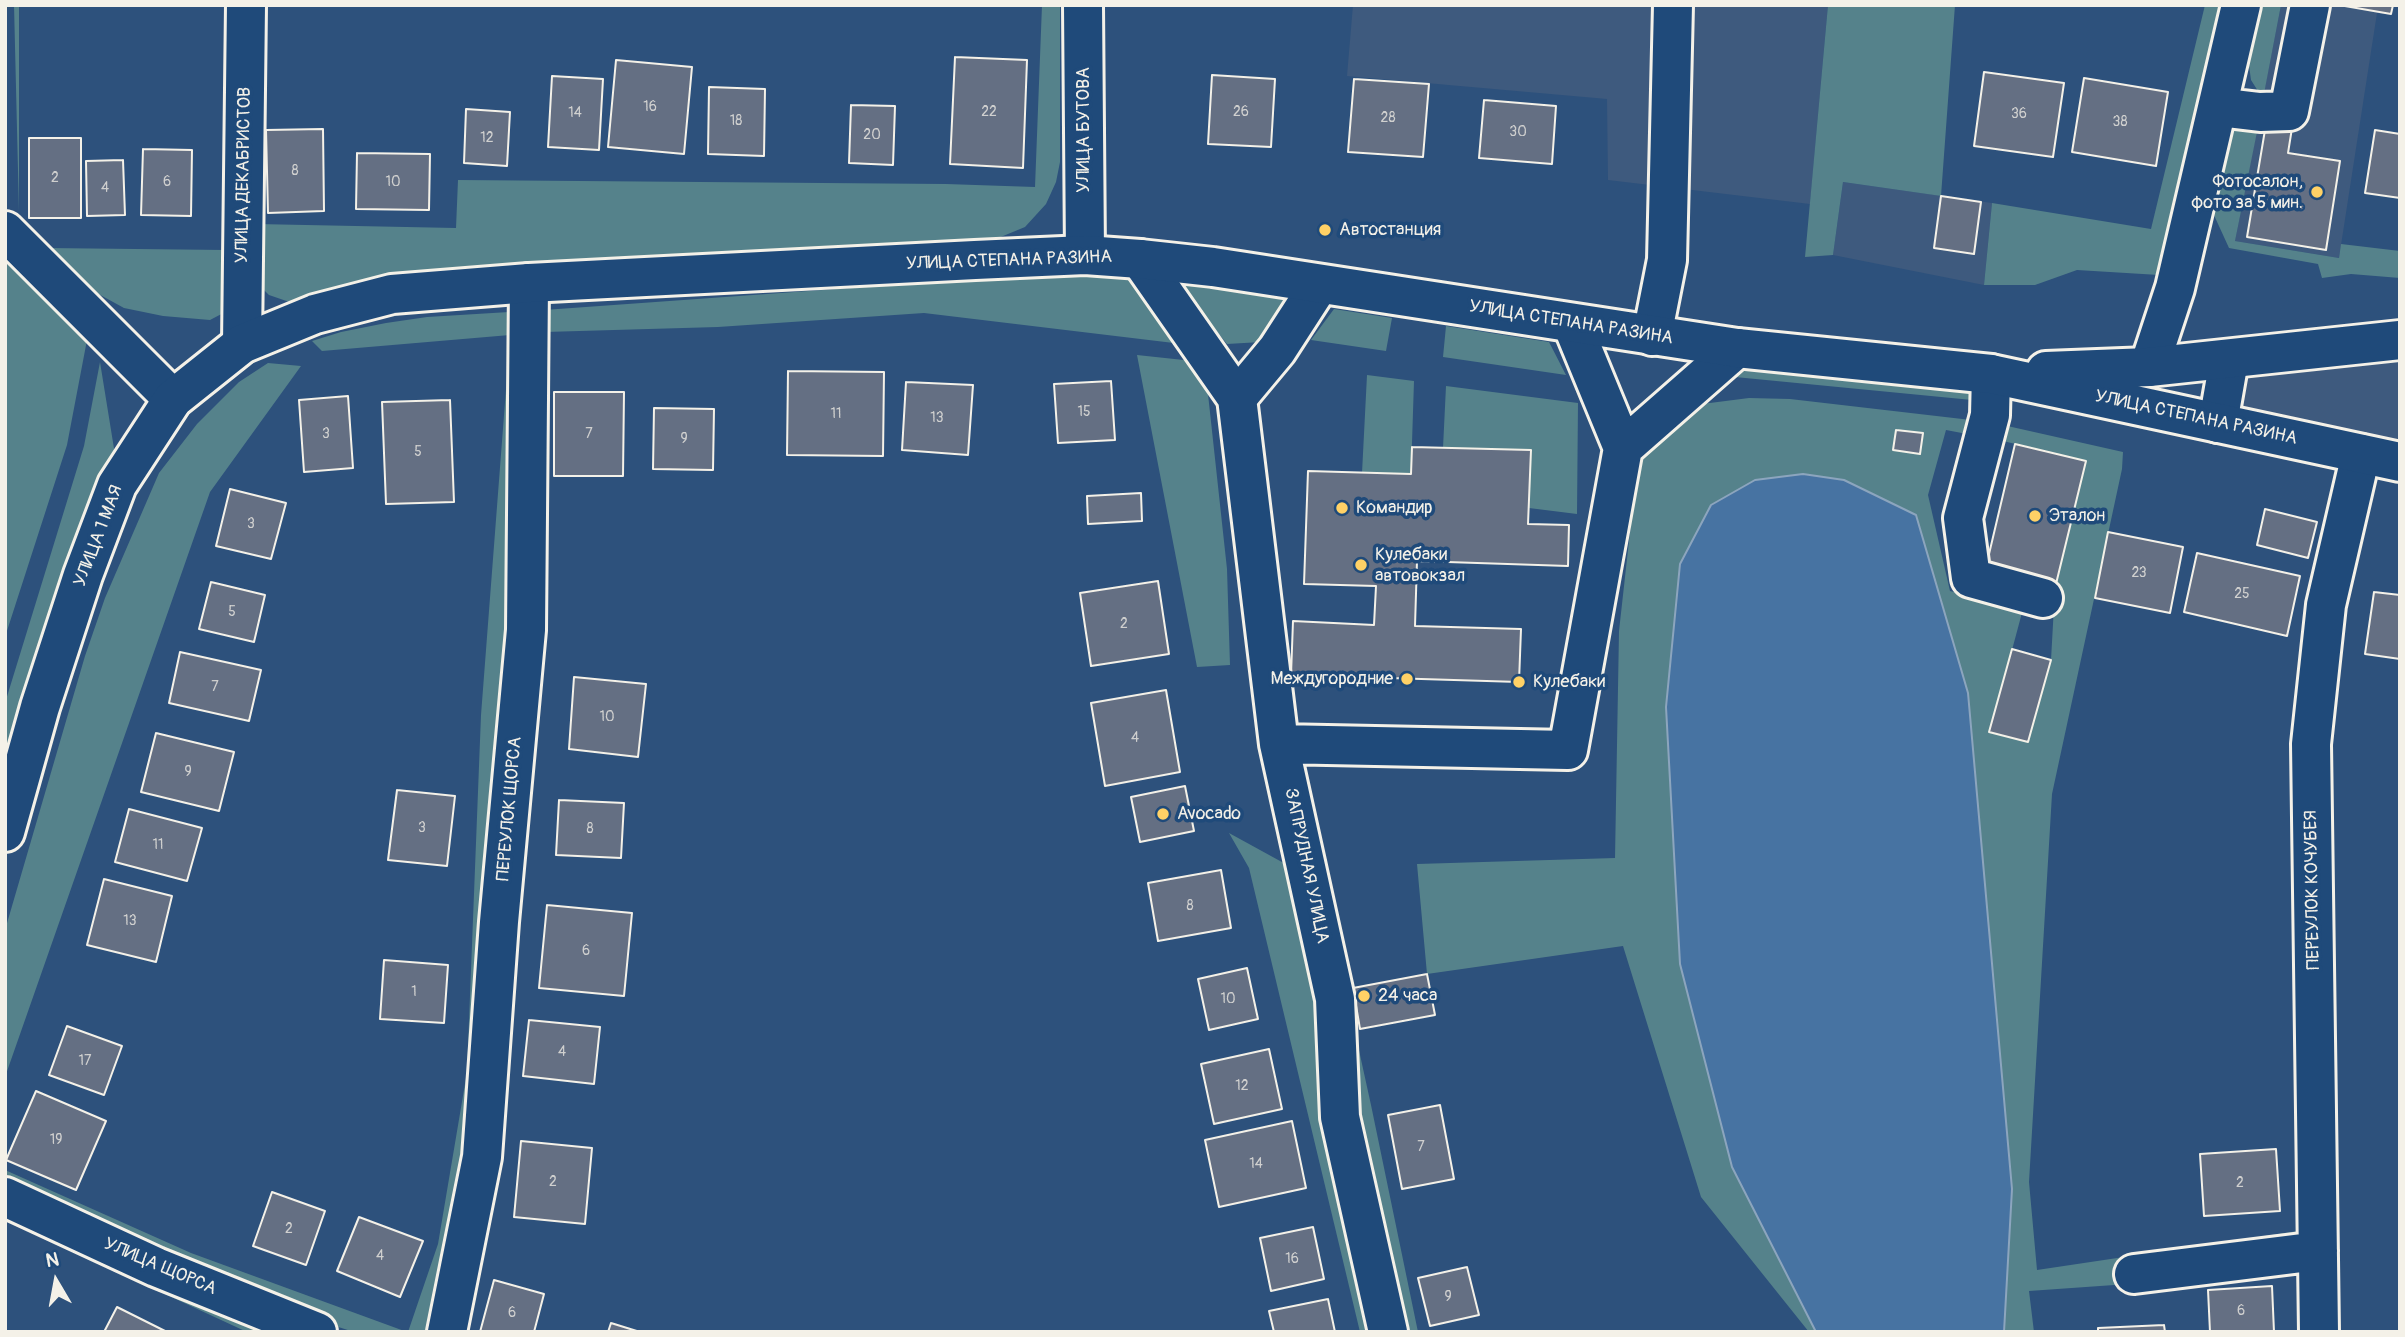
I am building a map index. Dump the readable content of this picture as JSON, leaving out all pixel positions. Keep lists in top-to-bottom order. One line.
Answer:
{"streets":{"street":["УЛИЦА БУТОВА","УЛИЦА ДЕКАБРИСТОВ","УЛИЦА СТЕПАНА РАЗИНА","УЛИЦА 1 МАЯ","ПЕРЕУЛОК ЩОРСА","ЗАПРУДНАЯ УЛИЦА","ПЕРЕУЛОК КОЧУБЕЯ","УЛИЦА ЩОРСА"]},"crossings":[["УЛИЦА БУТОВА","УЛИЦА СТЕПАНА РАЗИНА"],["УЛИЦА ДЕКАБРИСТОВ","УЛИЦА СТЕПАНА РАЗИНА"],["УЛИЦА СТЕПАНА РАЗИНА","УЛИЦА 1 МАЯ"],["УЛИЦА СТЕПАНА РАЗИНА","ПЕРЕУЛОК ЩОРСА"],["УЛИЦА СТЕПАНА РАЗИНА","ЗАПРУДНАЯ УЛИЦА"],["УЛИЦА СТЕПАНА РАЗИНА","ПЕРЕУЛОК КОЧУБЕЯ"]],"places":["Фотосалон, фото за 5 мин.","Автостанция","Командир","Эталон","Кулебаки автовокзал","Междугородние","Кулебаки","Avocado","24 часа"],"house_numbers":["16","22","26","14","36","28","18","38","30","20","12","8","2","6","10","4","15","11","13","3","7","9","5","3","23","25","5","2","7","10","4","9","3","8","11","8","13","6","1","10","4","17","12","19","7","14","2","2","2","4","16","9","6","6"],"north":"top"}
